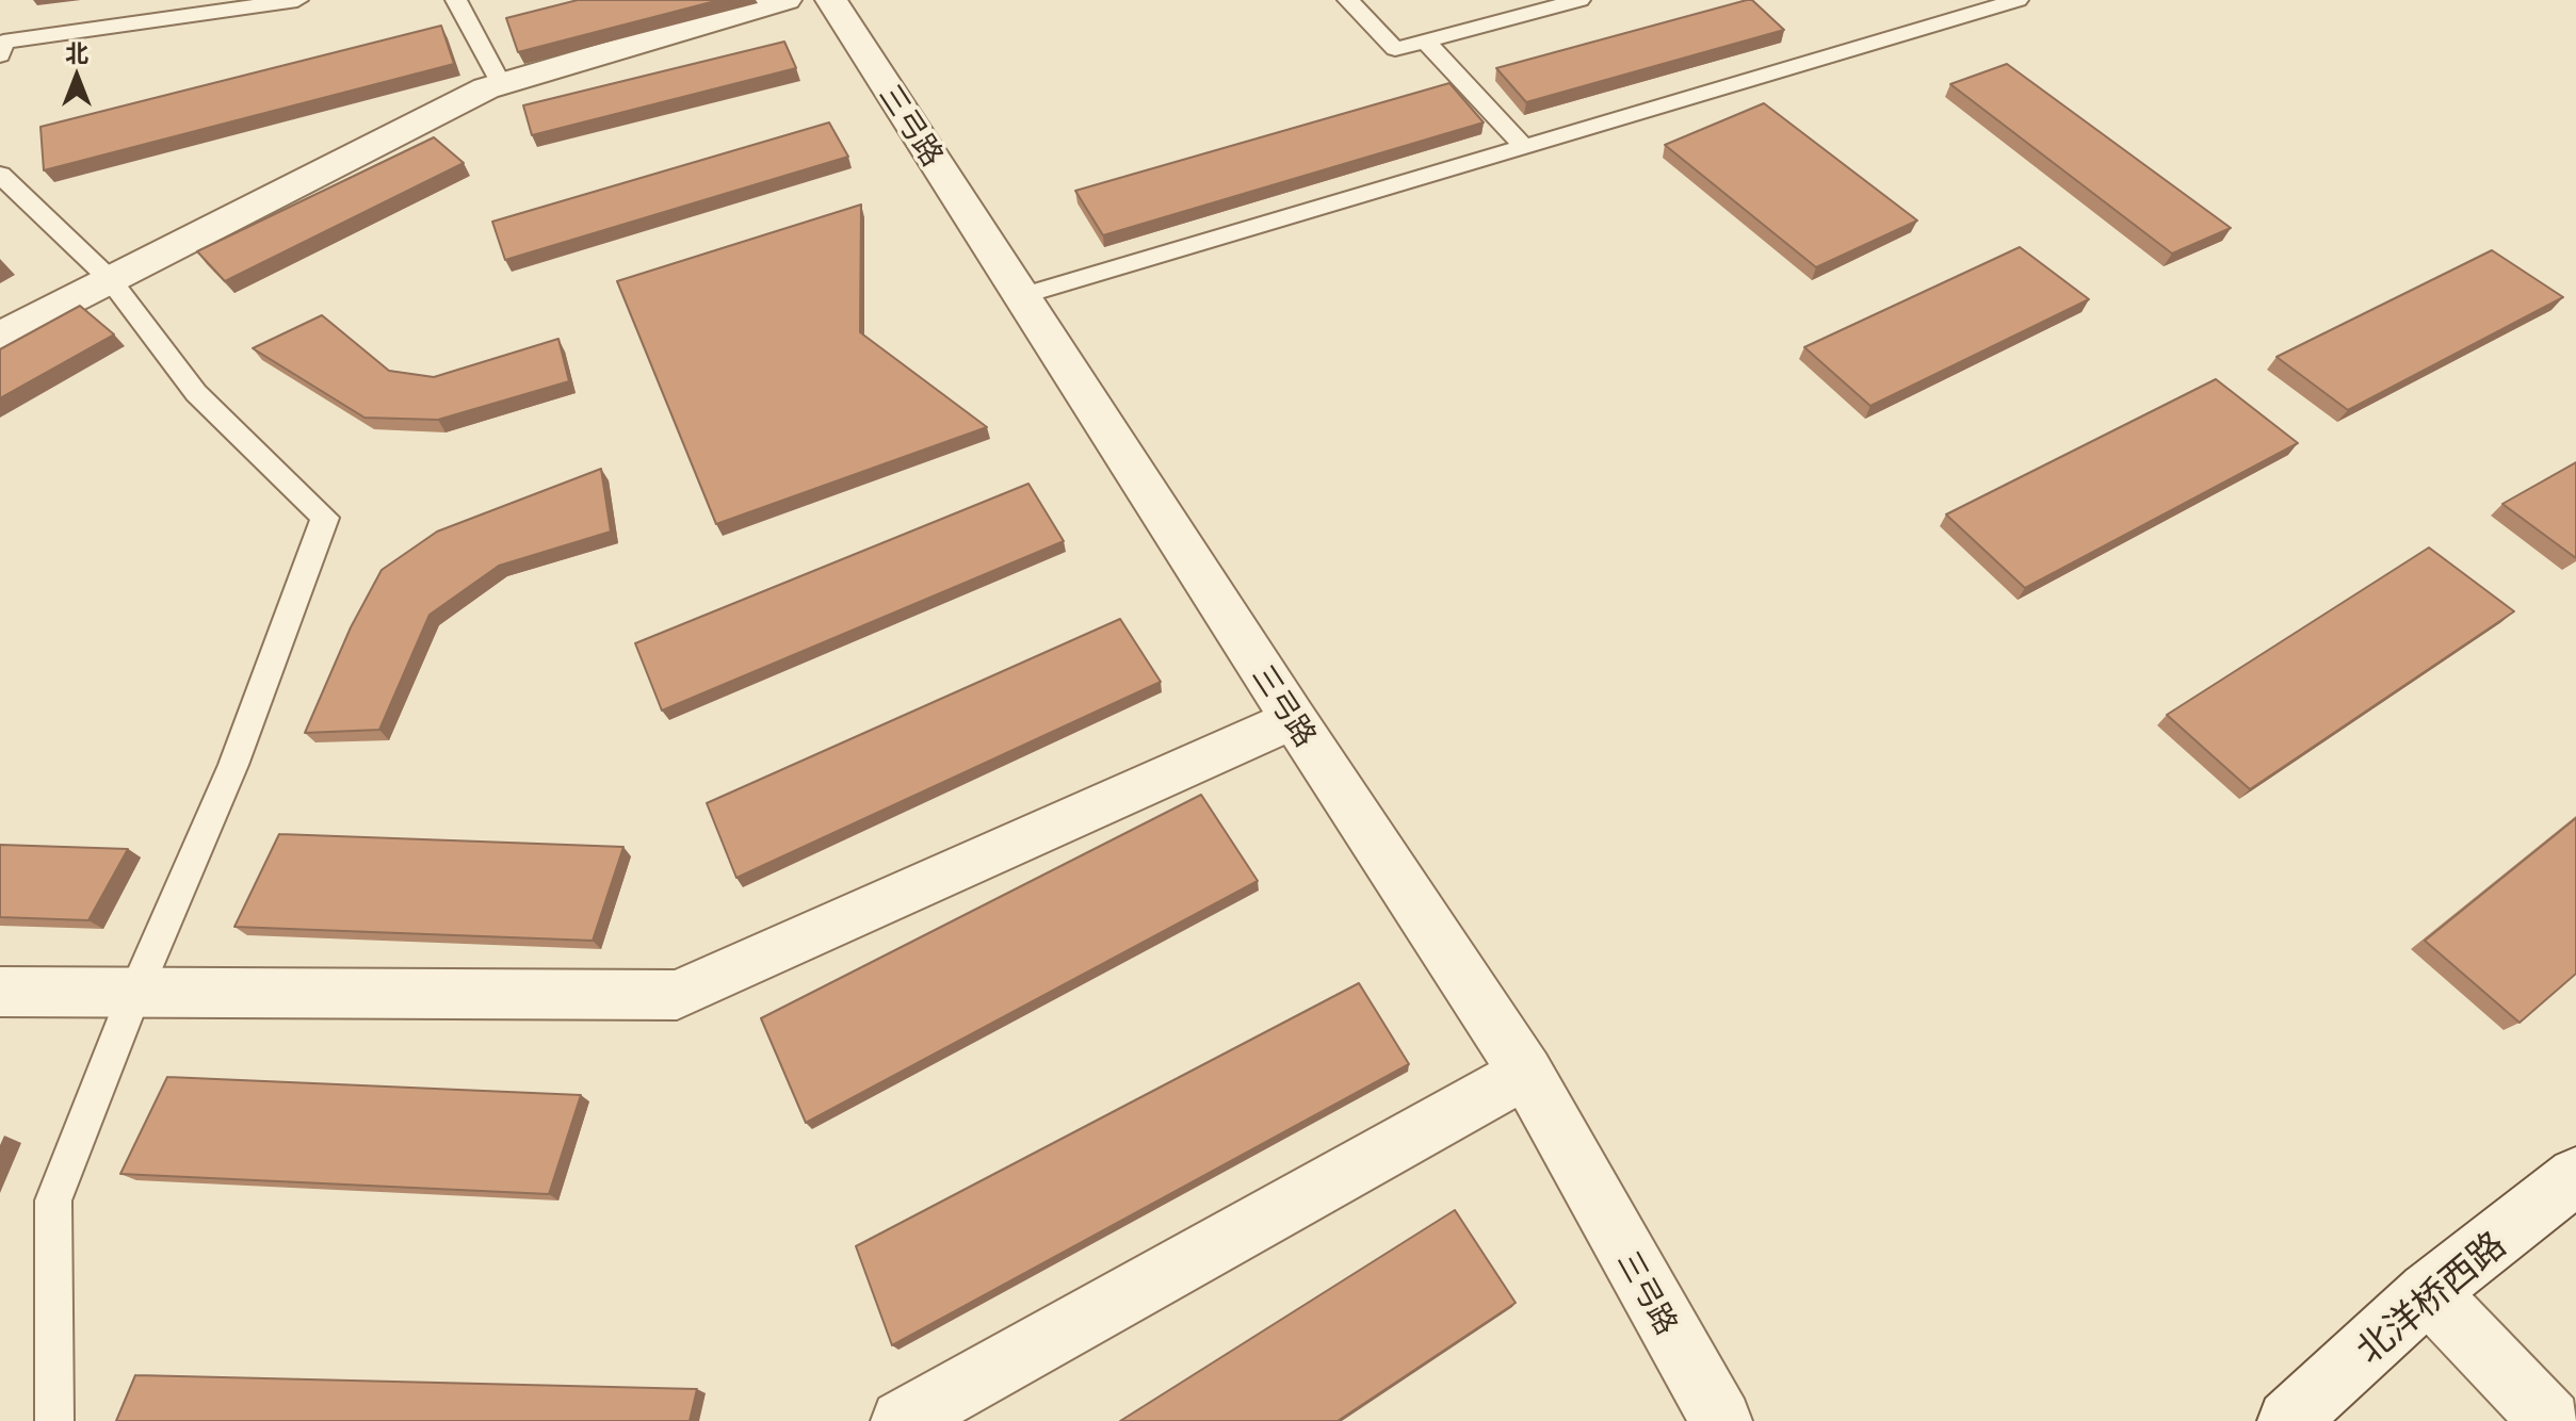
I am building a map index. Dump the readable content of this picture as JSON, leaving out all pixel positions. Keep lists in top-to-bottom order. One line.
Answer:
{"streets":{"street":["三弓路","北洋桥西路"]},"north":"top"}
